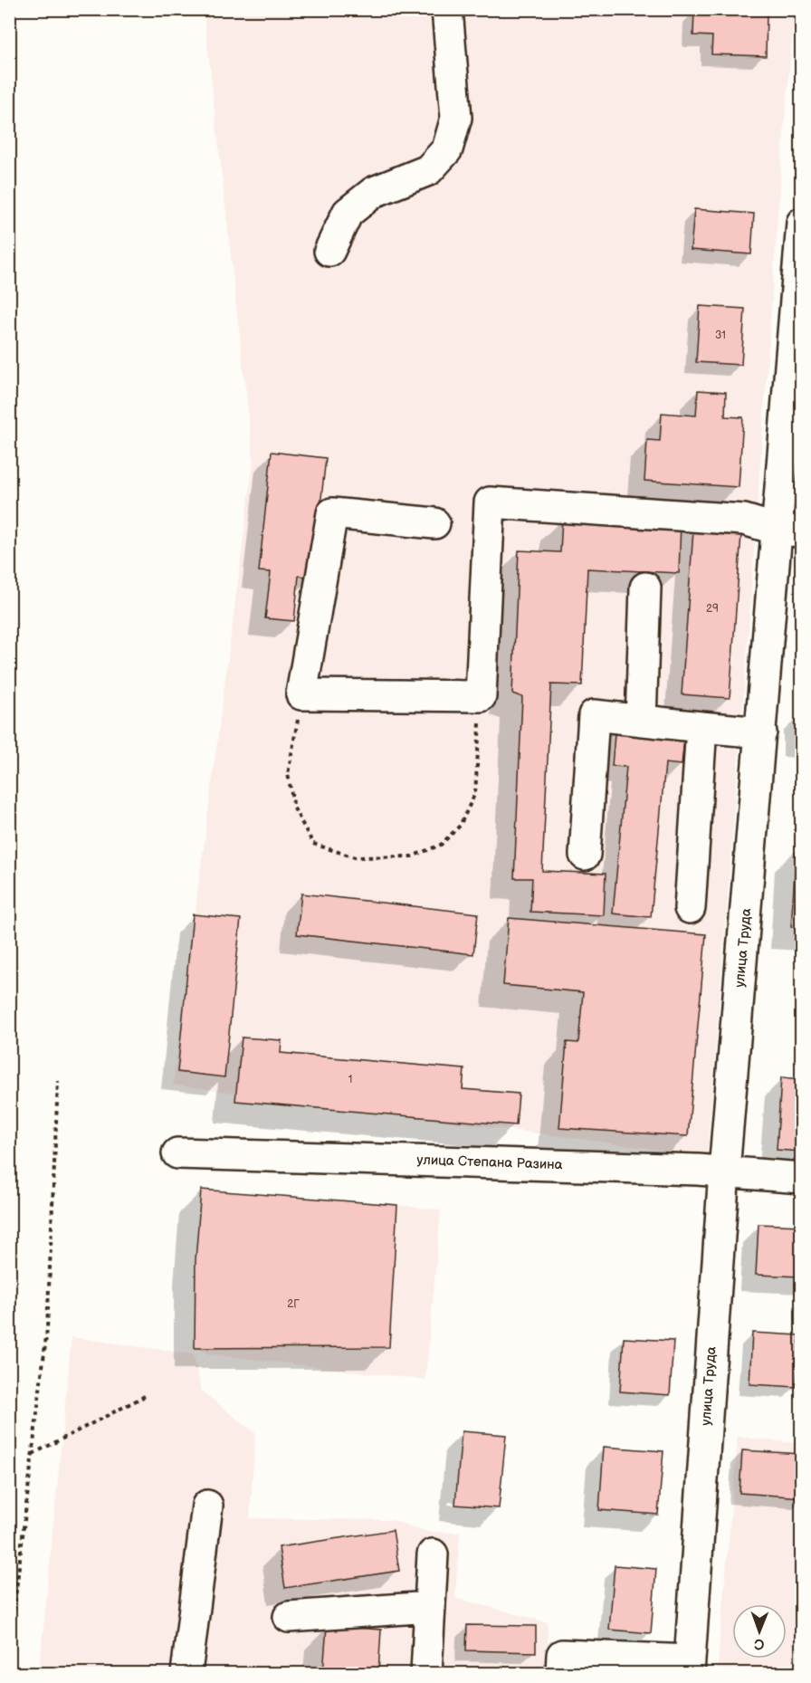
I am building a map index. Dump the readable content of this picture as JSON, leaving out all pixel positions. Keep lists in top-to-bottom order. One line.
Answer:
{"streets":{"street":["улица Труда","улица Степана Разина"]},"crossings":[["улица Труда","улица Степана Разина"]],"house_numbers":["31","29","1","2Г"],"north":"bottom"}
